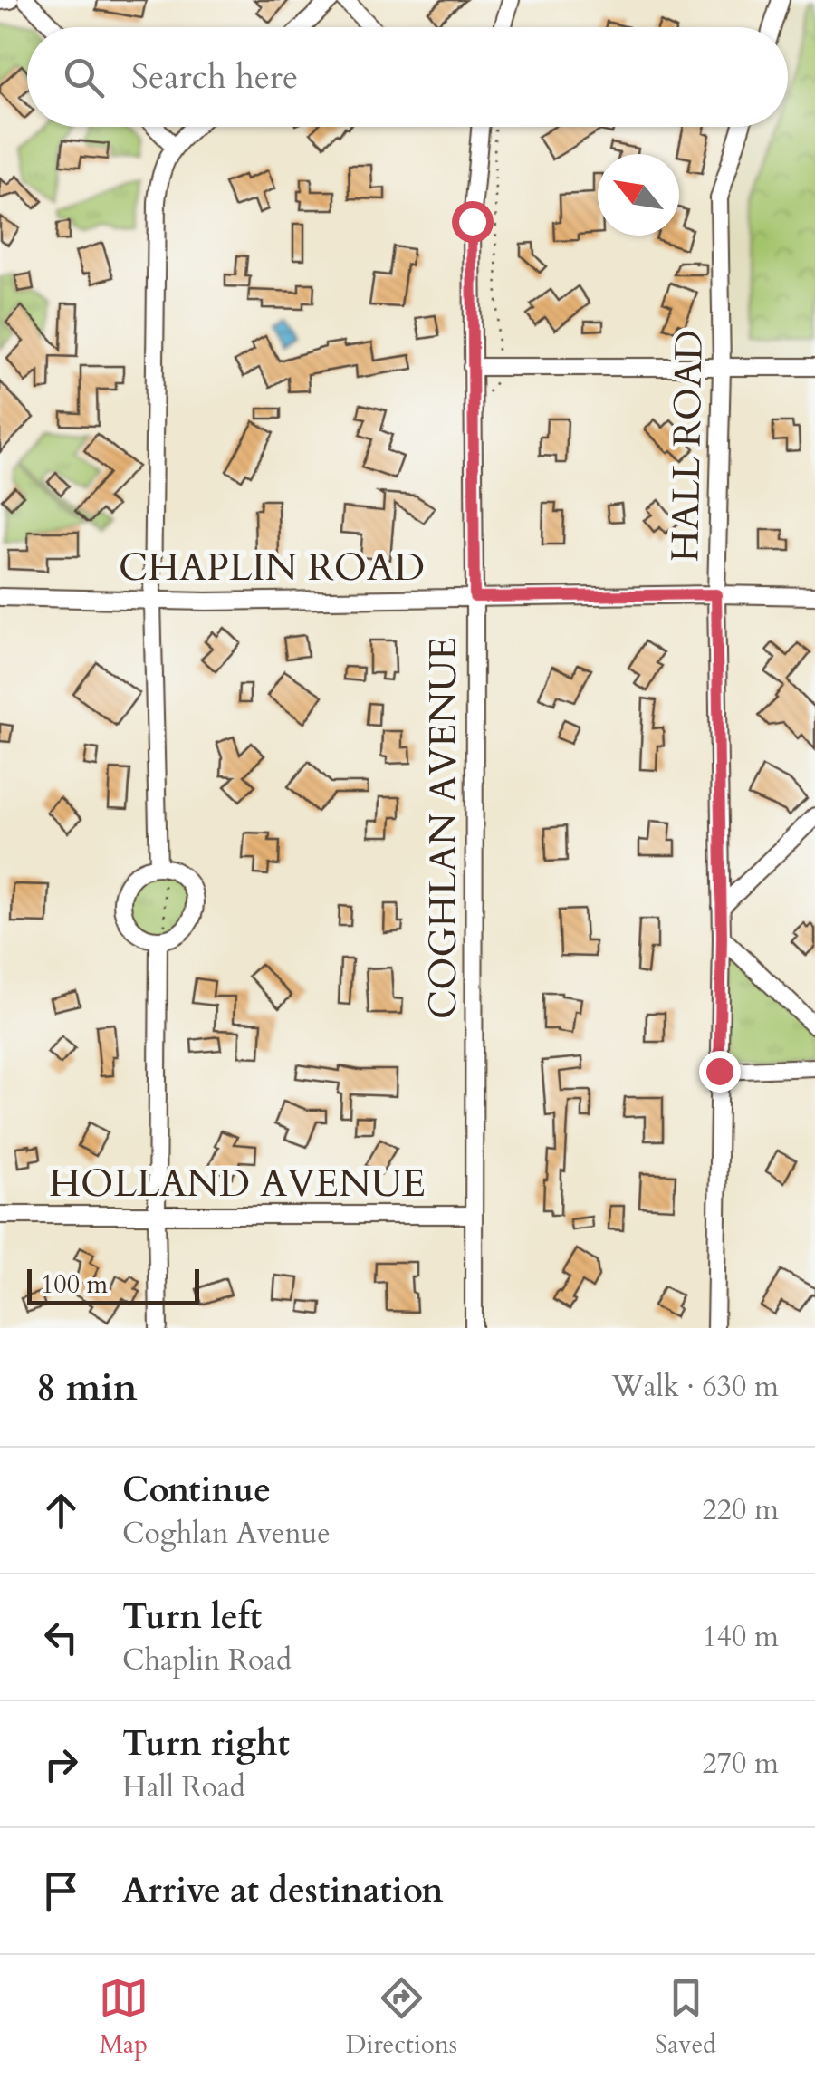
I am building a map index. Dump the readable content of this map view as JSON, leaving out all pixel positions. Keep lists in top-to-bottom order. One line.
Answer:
{"streets":{"street":["HALL ROAD","CHAPLIN ROAD","COGHLAN AVENUE","HOLLAND AVENUE"]},"crossings":[["HALL ROAD","CHAPLIN ROAD"],["CHAPLIN ROAD","COGHLAN AVENUE"],["COGHLAN AVENUE","HOLLAND AVENUE"]],"scale_bar":"100 m","north":"top left","page":{"search":"Search here","scale":"100 m","heading":["8 min","Walk · 630 m"],"list":[["Continue","Coghlan Avenue","220 m"],["Turn left","Chaplin Road","140 m"],["Turn right","Hall Road","270 m"],"Arrive at destination"],"nav":["Map","Directions","Saved"]}}
